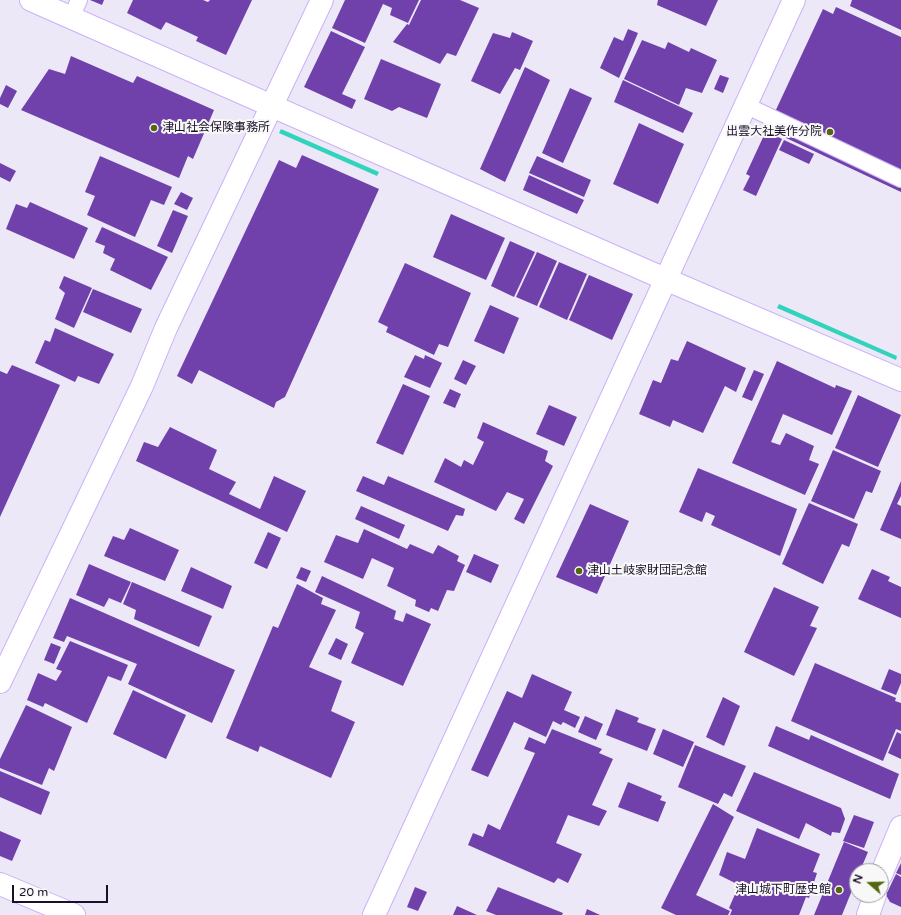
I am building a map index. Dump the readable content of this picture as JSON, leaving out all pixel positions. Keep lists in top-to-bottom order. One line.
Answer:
{"places":["津山社会保険事務所","出雲大社美作分院","津山土岐家財団記念館","津山城下町歴史館"],"scale_bar":"20 m","north":"left"}
